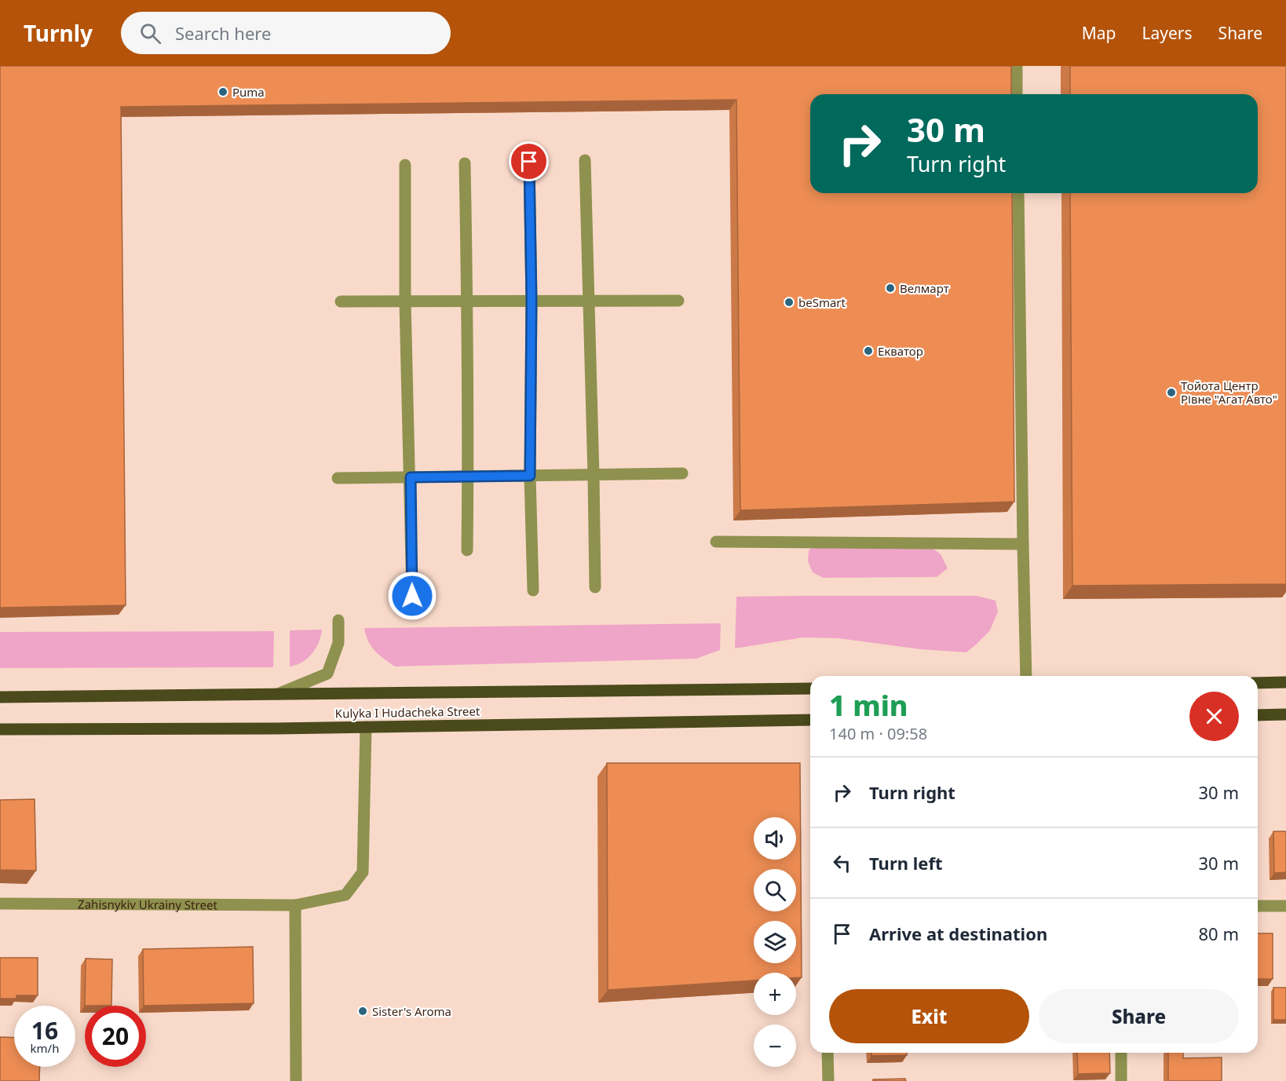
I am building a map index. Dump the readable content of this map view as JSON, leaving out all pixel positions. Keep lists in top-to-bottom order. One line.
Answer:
{"streets":{"main road":["Kulyka I Hudacheka Street"],"street":["Zahisnykiv Ukrainy Street"]},"crossings":[["Kulyka I Hudacheka Street","Zahisnykiv Ukrainy Street"]],"places":["Puma","Велмарт","beSmart","Екватор","Тойота Центр Рівне \"Агат Авто\"","Sister's Aroma"],"page":{"header":"Turnly","search":"Search here","nav":["Map","Layers","Share"],"turn":["30 m","Turn right"],"heading":["1 min","140 m · 09:58"],"list":[{"name":"Turn right","value":"30 m"},{"name":"Turn left","value":"30 m"},{"name":"Arrive at destination","value":"80 m"}],"map_buttons":["+","−"],"buttons":["Exit","Share"],"speed":"16 km/h","limit":"20"}}
